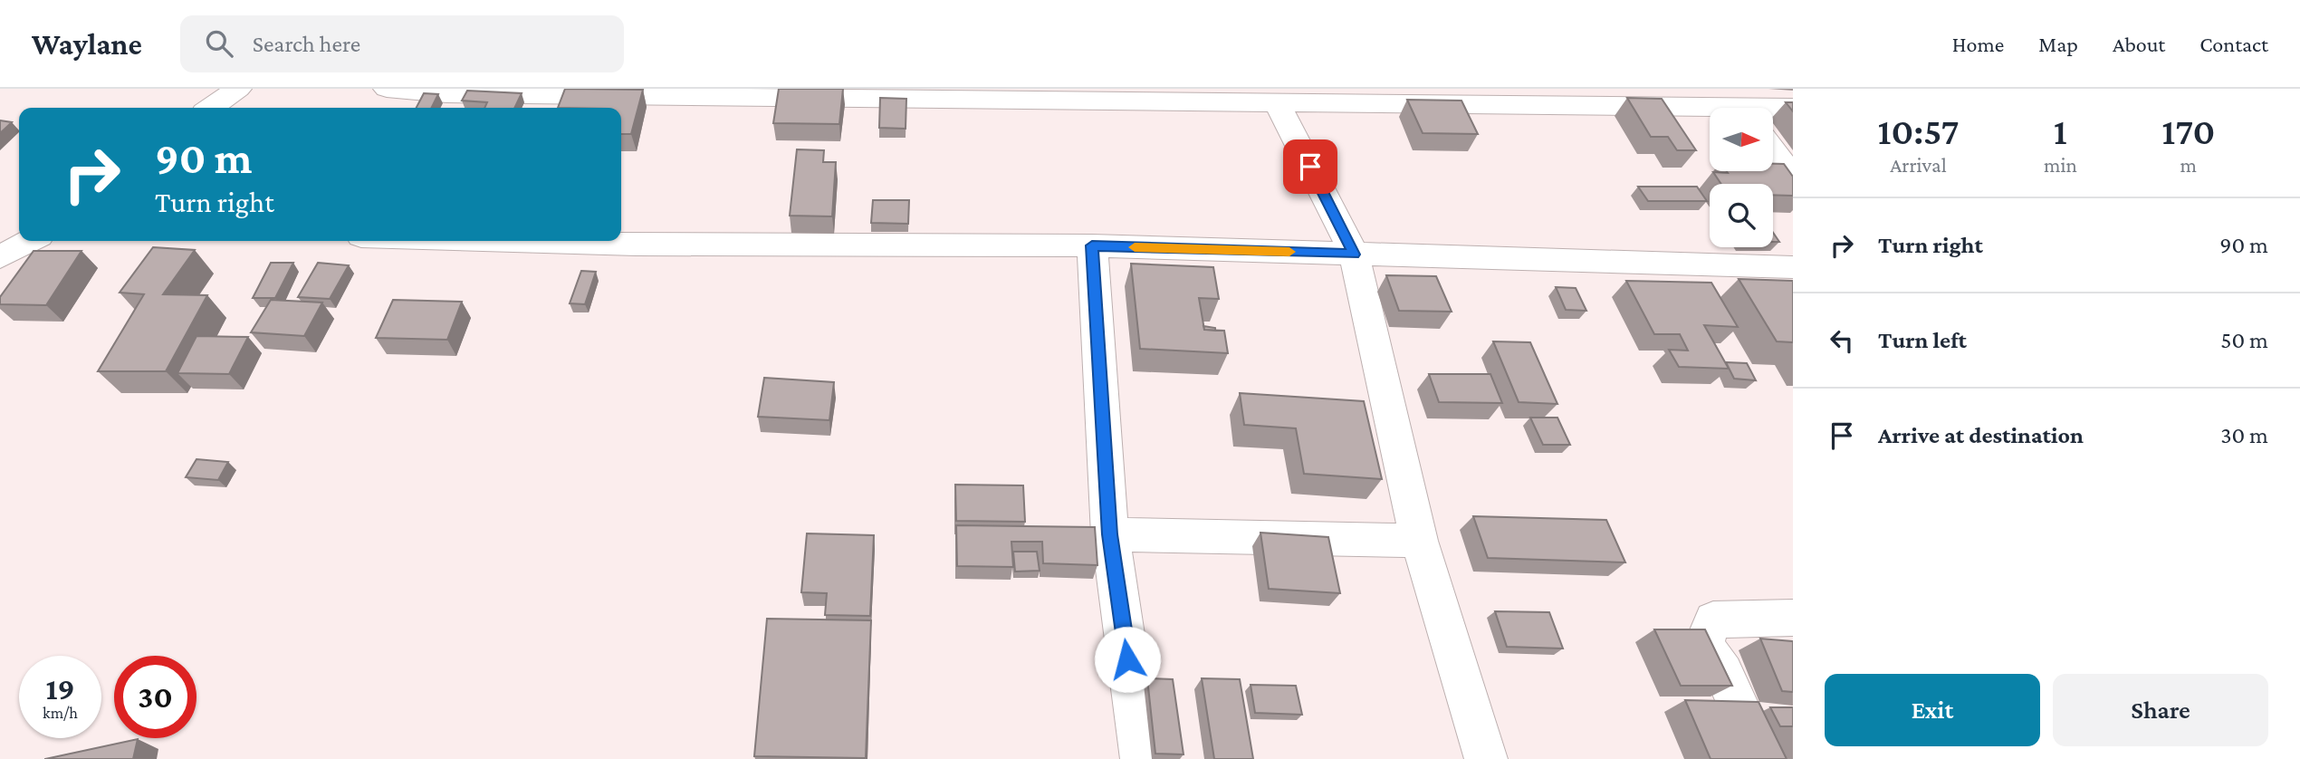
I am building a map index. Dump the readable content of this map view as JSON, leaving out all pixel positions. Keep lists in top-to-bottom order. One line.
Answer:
{"north":"right","page":{"header":"Waylane","search":"Search here","nav":["Home","Map","About","Contact"],"eta":["10:57","Arrival","1","min","170","m"],"turn":["90 m","Turn right"],"list":[{"name":"Turn right","value":"90 m"},{"name":"Turn left","value":"50 m"},{"name":"Arrive at destination","value":"30 m"}],"speed":"19 km/h","limit":"30","buttons":["Exit","Share"]}}
